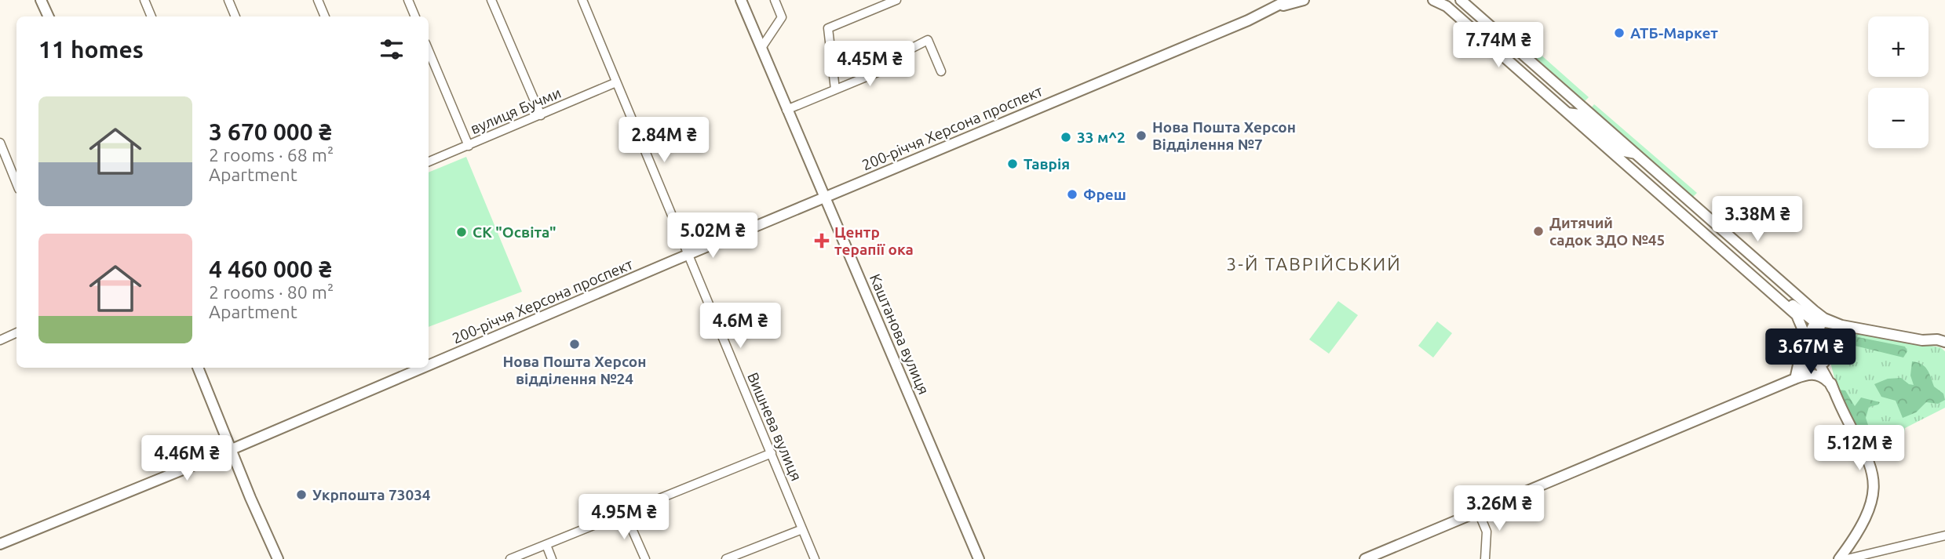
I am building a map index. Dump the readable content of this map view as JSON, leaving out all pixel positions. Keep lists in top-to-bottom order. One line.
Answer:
{"streets":{"street":["вулиця Бучми","200-річчя Херсона проспект","Каштанова вулиця","Вишнева вулиця"]},"crossings":[["вулиця Бучми","Вишнева вулиця"],["200-річчя Херсона проспект","Каштанова вулиця"],["200-річчя Херсона проспект","Вишнева вулиця"]],"districts":["3-Й ТАВРІЙСЬКИЙ"],"places":{"other":["АТБ-Маркет","Нова Пошта Херсон Відділення №7","33 м^2","Таврія","Фреш","Дитячий садок ЗДО №45","СК \"Освіта\"","Нова Пошта Херсон відділення №24","Укрпошта 73034"],"health":["Центр терапії ока"]},"page":{"map_buttons":["+","−"],"heading":"11 homes","price":["7.74M ₴","4.45M ₴","2.84M ₴","3.38M ₴","5.02M ₴","4.6M ₴","3.67M ₴","5.12M ₴","4.46M ₴","3.26M ₴","4.95M ₴"],"list":[{"name":"3 670 000 ₴","note":"2 rooms · 68 m² · Apartment"},{"name":"4 460 000 ₴","note":"2 rooms · 80 m² · Apartment"}]}}
